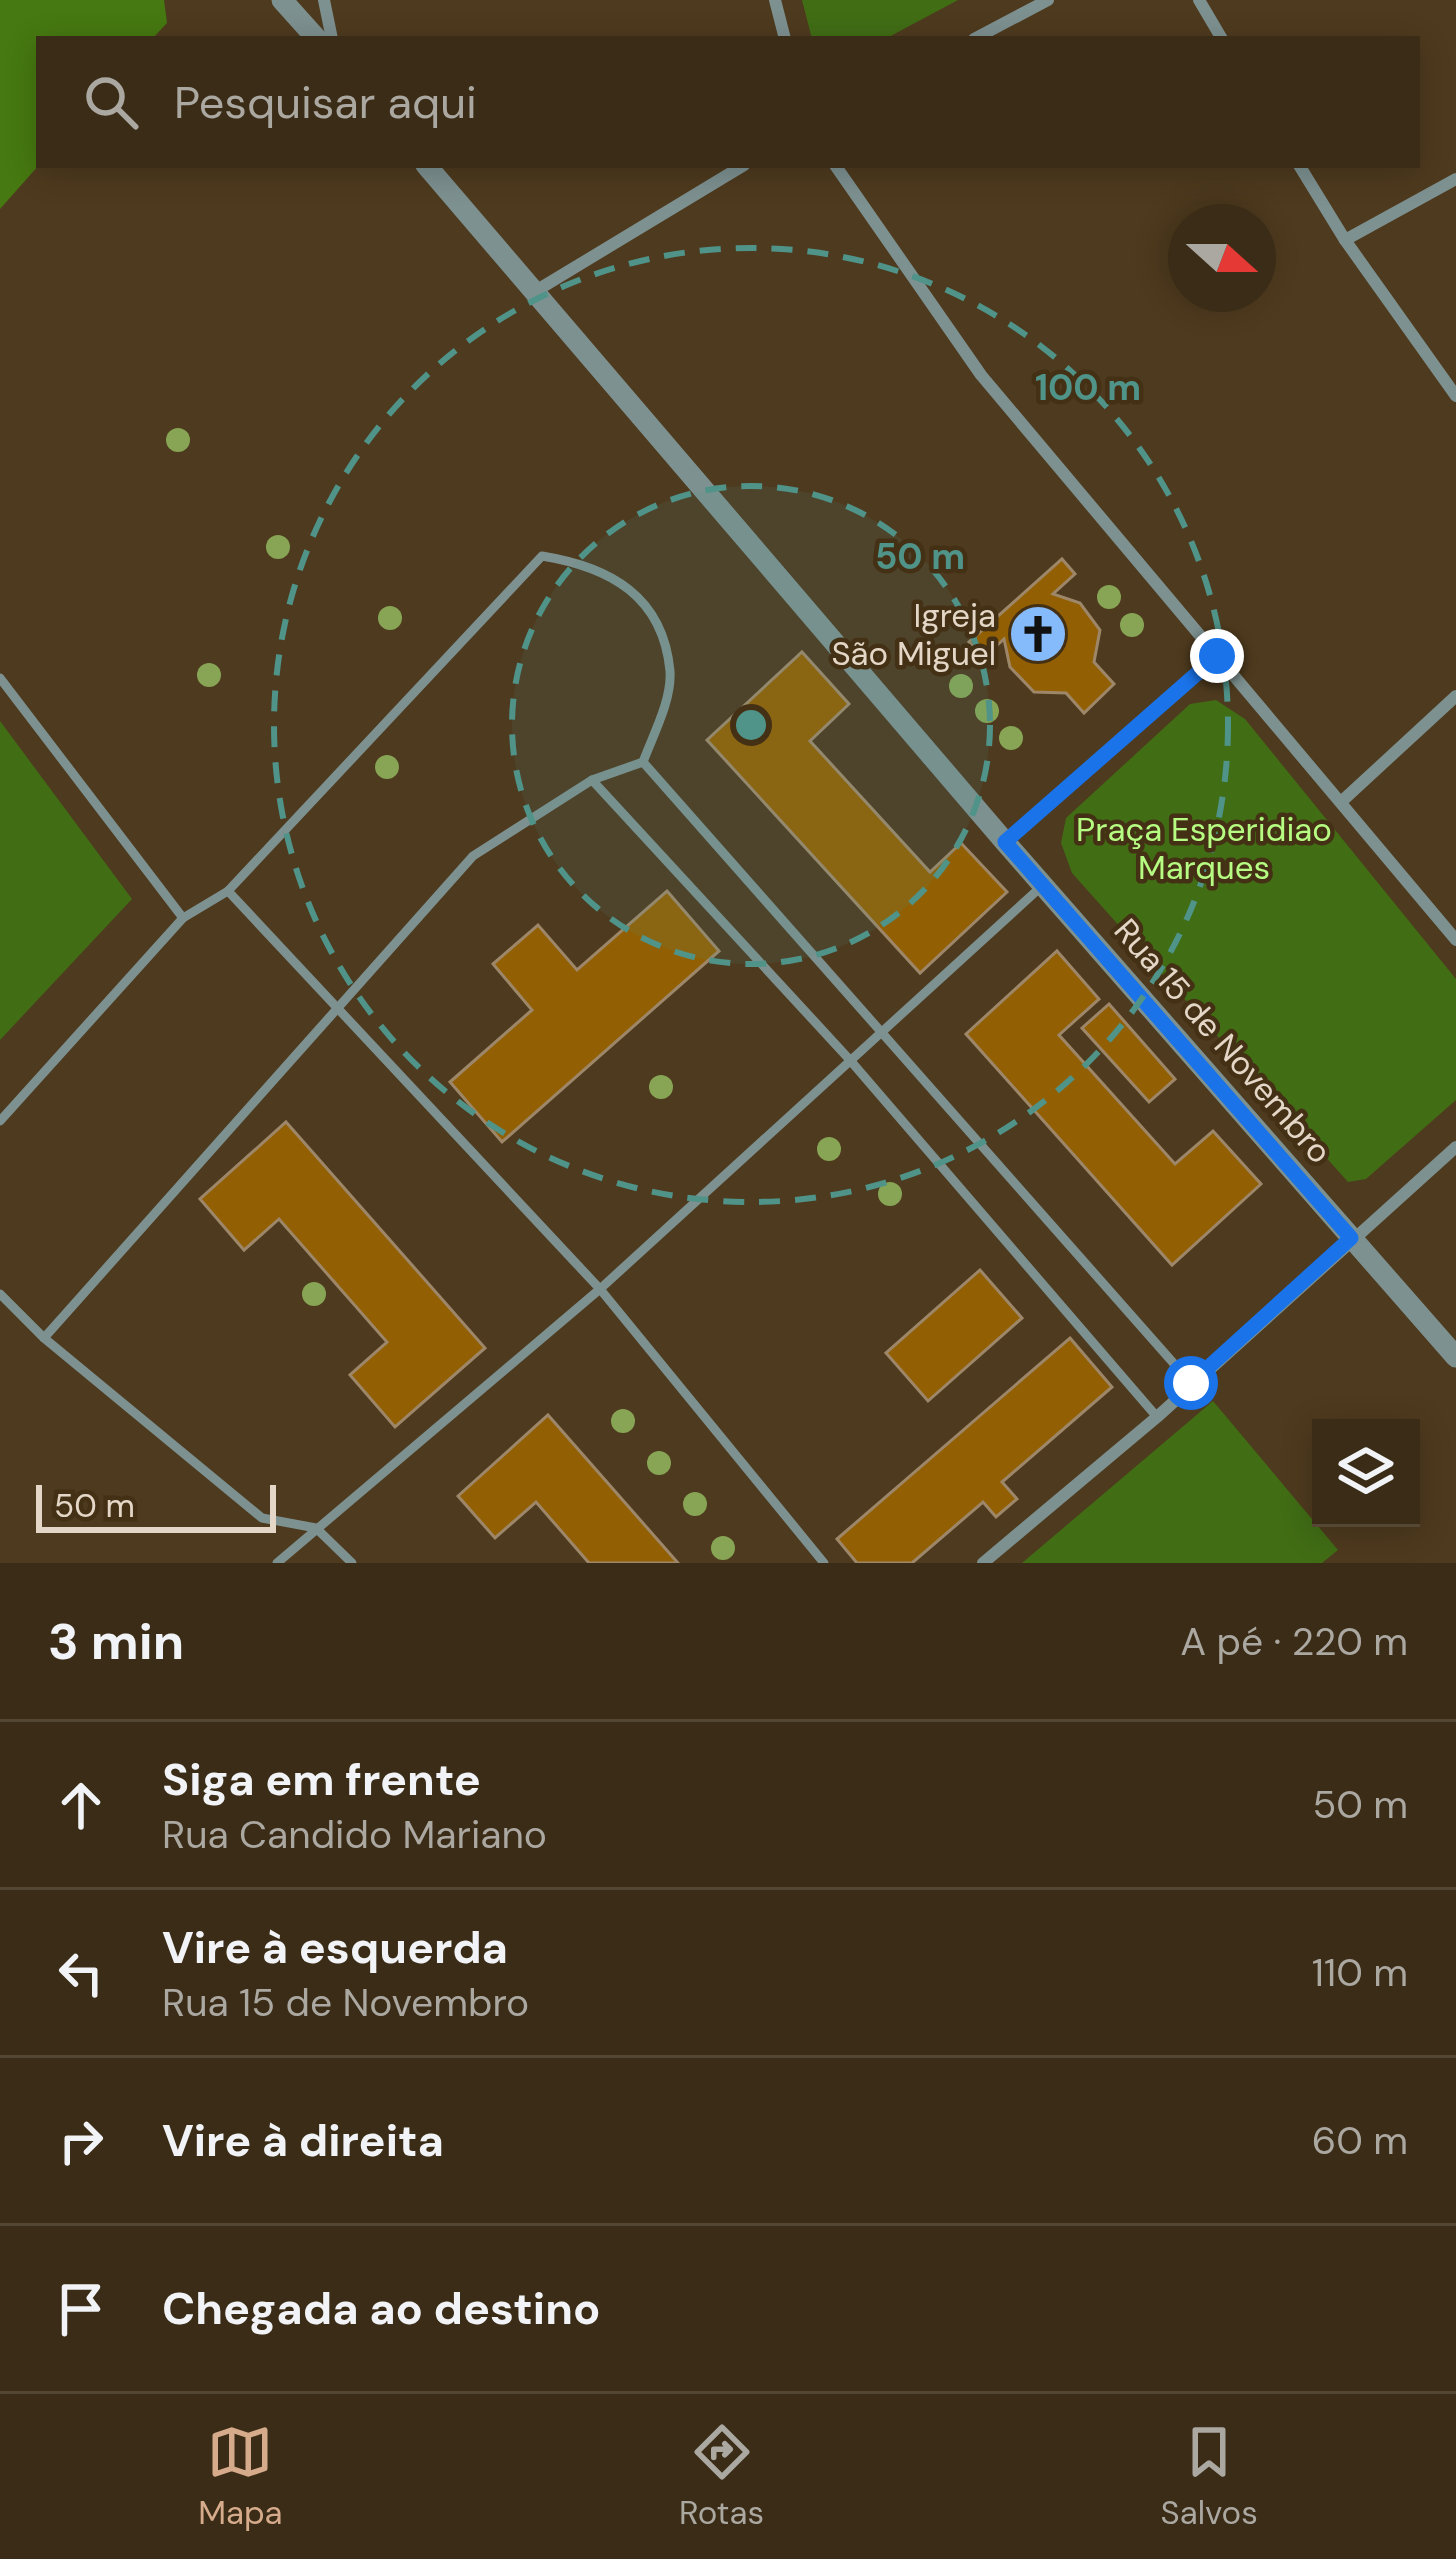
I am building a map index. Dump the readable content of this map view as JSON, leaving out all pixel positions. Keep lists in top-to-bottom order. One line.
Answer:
{"streets":{"street":["Rua 15 de Novembro"]},"parks":["Praça Esperidiao Marques"],"places":{"church":["Igreja São Miguel"]},"scale_bar":"50 m","north":"right","page":{"search":"Pesquisar aqui","scale":"50 m","heading":["3 min","A pé · 220 m"],"list":[["Siga em frente","Rua Candido Mariano","50 m"],["Vire à esquerda","Rua 15 de Novembro","110 m"],["Vire à direita","60 m"],"Chegada ao destino"],"nav":["Mapa","Rotas","Salvos"]},"rings":["100 m","50 m"]}
